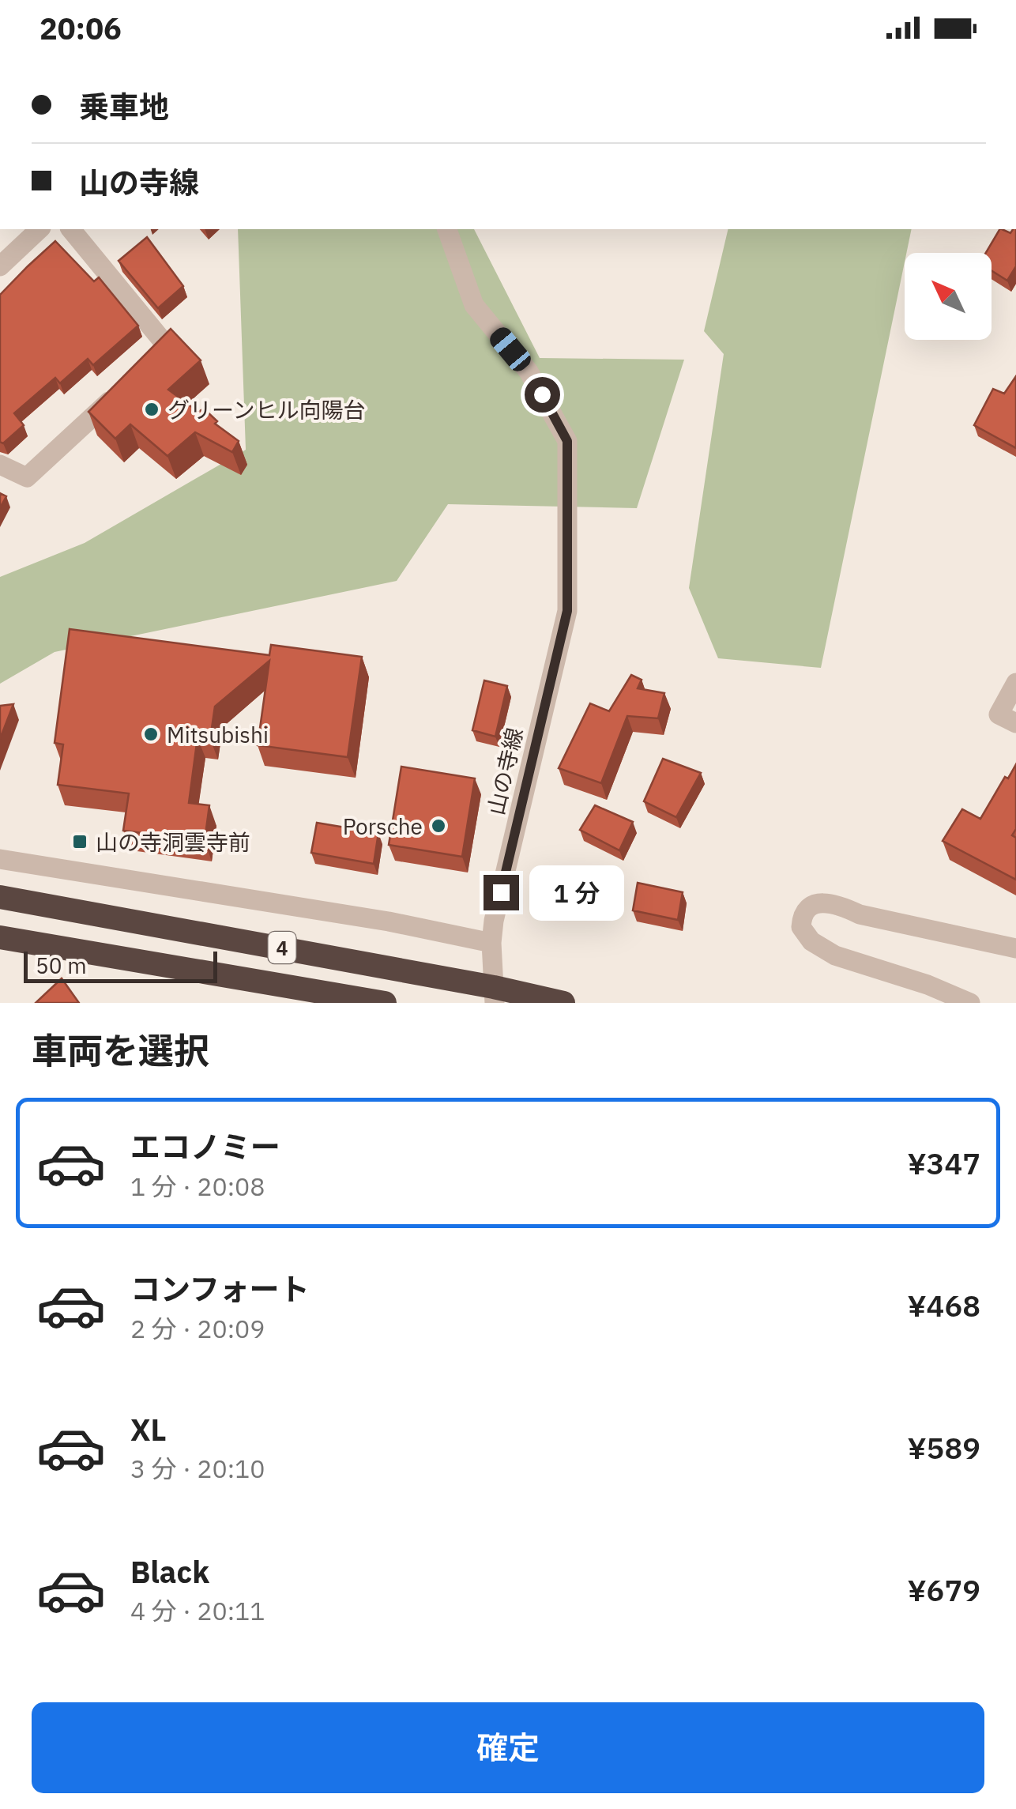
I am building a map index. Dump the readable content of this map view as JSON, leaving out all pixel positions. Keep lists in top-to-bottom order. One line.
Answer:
{"streets":{"highway":["4"],"street":["山の寺線"]},"crossings":[["山の寺線","4"]],"places":{"other":["グリーンヒル向陽台","Mitsubishi","Porsche"],"transit":["山の寺洞雲寺前"]},"scale_bar":"50 m","north":"top left","page":{"status":"20:06","banner":["乗車地","山の寺線"],"bubble":"1 分","scale":"50 m","heading":"車両を選択","list":[{"name":"エコノミー","note":"1 分 · 20:08","value":"¥347"},{"name":"コンフォート","note":"2 分 · 20:09","value":"¥468"},{"name":"XL","note":"3 分 · 20:10","value":"¥589"},{"name":"Black","note":"4 分 · 20:11","value":"¥679"}],"buttons":"確定"}}
